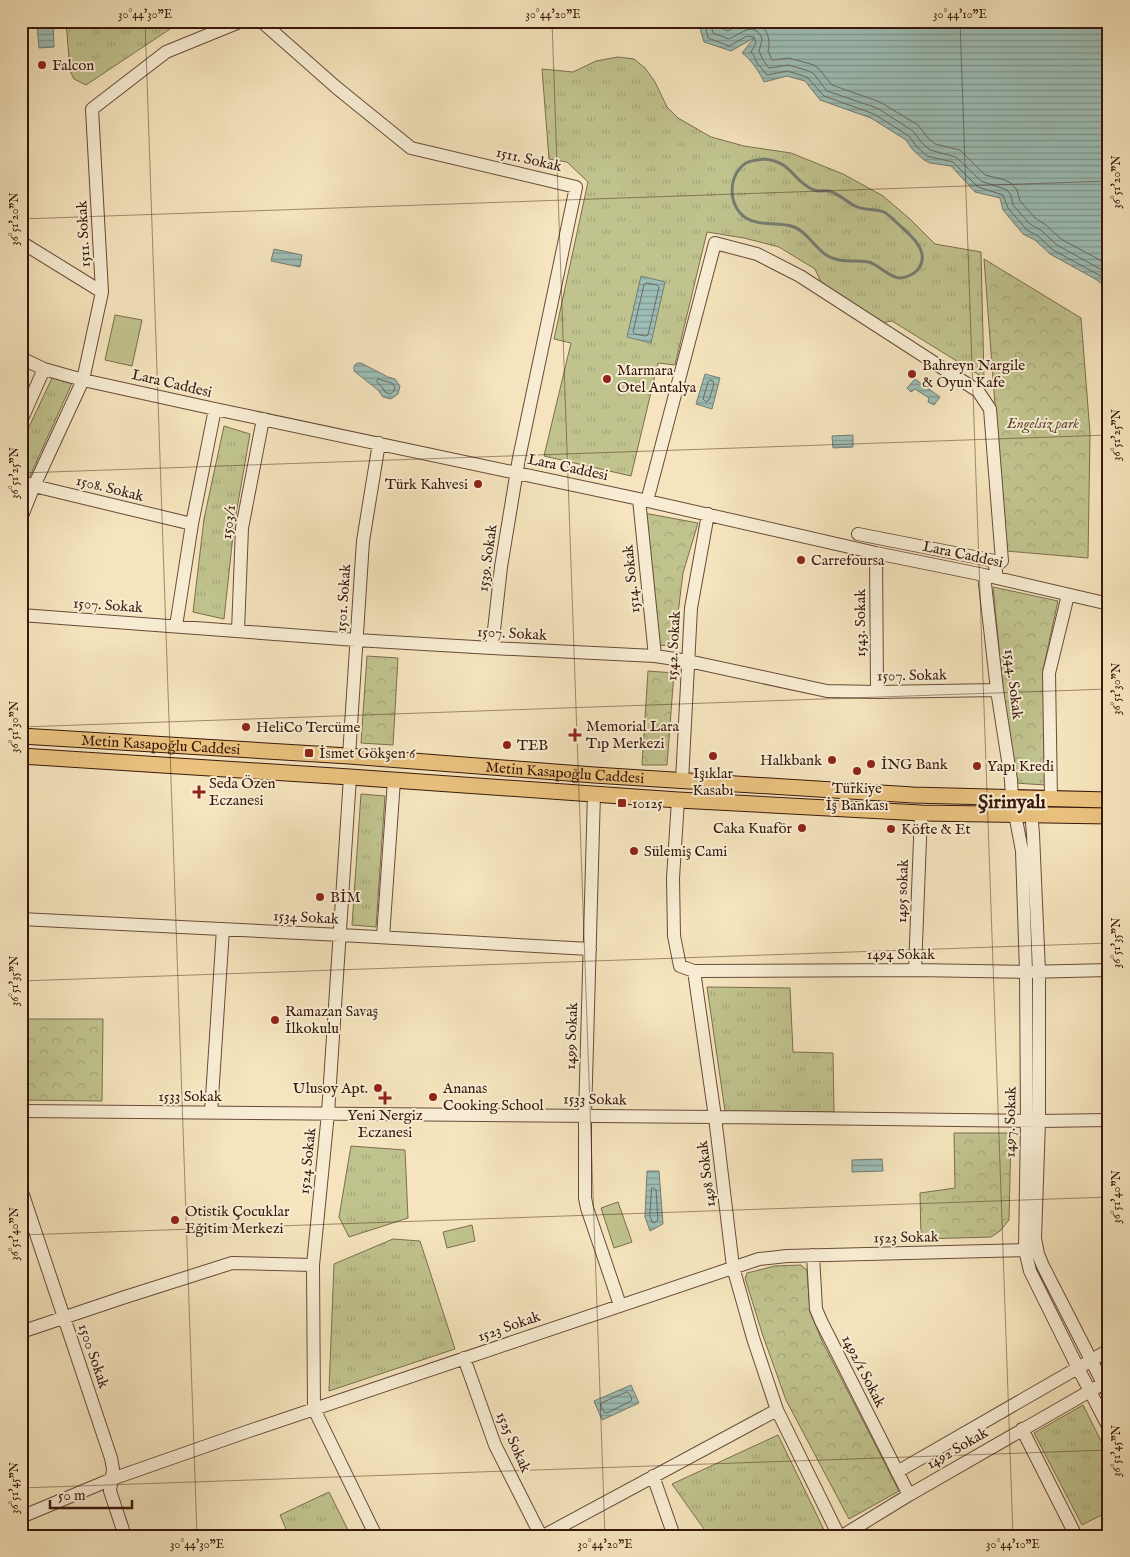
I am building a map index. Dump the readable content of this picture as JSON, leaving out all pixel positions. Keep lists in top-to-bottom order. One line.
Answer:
{"streets":{"main road":["Metin Kasapoğlu Caddesi"],"street":["1511. Sokak","Lara Caddesi","1508. Sokak","1503/1","1539. Sokak","1514. Sokak","1501. Sokak","1507. Sokak","1543. Sokak","1542. Sokak","1544. Sokak","1495 sokak","1534 Sokak","1494 Sokak","1499 Sokak","1533 Sokak","1497. Sokak","1524 Sokak","1498 Sokak","1523 Sokak","1500 Sokak","1492/1 Sokak","1525 Sokak","1492 Sokak"]},"crossings":[["1511. Sokak","Lara Caddesi"],["1511. Sokak","1508. Sokak"],["1511. Sokak","1539. Sokak"],["Lara Caddesi","1503/1"],["Lara Caddesi","1539. Sokak"],["Lara Caddesi","1514. Sokak"],["Lara Caddesi","1501. Sokak"],["Lara Caddesi","1543. Sokak"],["Lara Caddesi","1542. Sokak"],["Lara Caddesi","1544. Sokak"],["1503/1","1507. Sokak"],["1539. Sokak","1507. Sokak"],["1514. Sokak","1507. Sokak"],["1501. Sokak","1507. Sokak"],["1501. Sokak","Metin Kasapoğlu Caddesi"],["1507. Sokak","1543. Sokak"],["1507. Sokak","1542. Sokak"],["1507. Sokak","1544. Sokak"],["1542. Sokak","Metin Kasapoğlu Caddesi"],["1544. Sokak","Metin Kasapoğlu Caddesi"],["1544. Sokak","1497. Sokak"],["Metin Kasapoğlu Caddesi","1495 sokak"],["Metin Kasapoğlu Caddesi","1499 Sokak"],["Metin Kasapoğlu Caddesi","1497. Sokak"],["Metin Kasapoğlu Caddesi","1524 Sokak"],["1495 sokak","1494 Sokak"],["1534 Sokak","1499 Sokak"],["1534 Sokak","1524 Sokak"],["1494 Sokak","1497. Sokak"],["1494 Sokak","1498 Sokak"],["1499 Sokak","1533 Sokak"],["1499 Sokak","1523 Sokak"],["1533 Sokak","1497. Sokak"],["1533 Sokak","1524 Sokak"],["1533 Sokak","1498 Sokak"],["1497. Sokak","1523 Sokak"],["1497. Sokak","1492 Sokak"],["1524 Sokak","1523 Sokak"],["1498 Sokak","1523 Sokak"],["1498 Sokak","1492 Sokak"],["1523 Sokak","1500 Sokak"],["1523 Sokak","1492/1 Sokak"],["1523 Sokak","1525 Sokak"],["1492/1 Sokak","1492 Sokak"]],"districts":["Şirinyalı"],"parks":["Engelsiz park"],"places":{"other":["Falcon","Bahreyn Nargile & Oyun Kafe","Marmara Otel Antalya","Türk Kahvesi","Carrefoursa","HeliCo Tercüme","TEB","Işıklar Kasabı","Halkbank","İNG Bank","Yapı Kredi","Türkiye İş Bankası","Caka Kuaför","Köfte & Et","Sülemiş Cami","BİM","Ramazan Savaş İlkokulu","Ulusoy Apt.","Ananas Cooking School","Otistik Çocuklar Eğitim Merkezi"],"health":["Memorial Lara Tıp Merkezi","Seda Özen Eczanesi","Yeni Nergiz Eczanesi"],"transit":["İsmet Gökşen 6","10125"]},"scale_bar":"50 m","coordinates":["30°44'30\"E","30°44'20\"E","30°44'10\"E","36°51'20\"N","36°51'25\"N","36°51'30\"N","36°51'35\"N","36°51'40\"N","36°51'45\"N"]}
